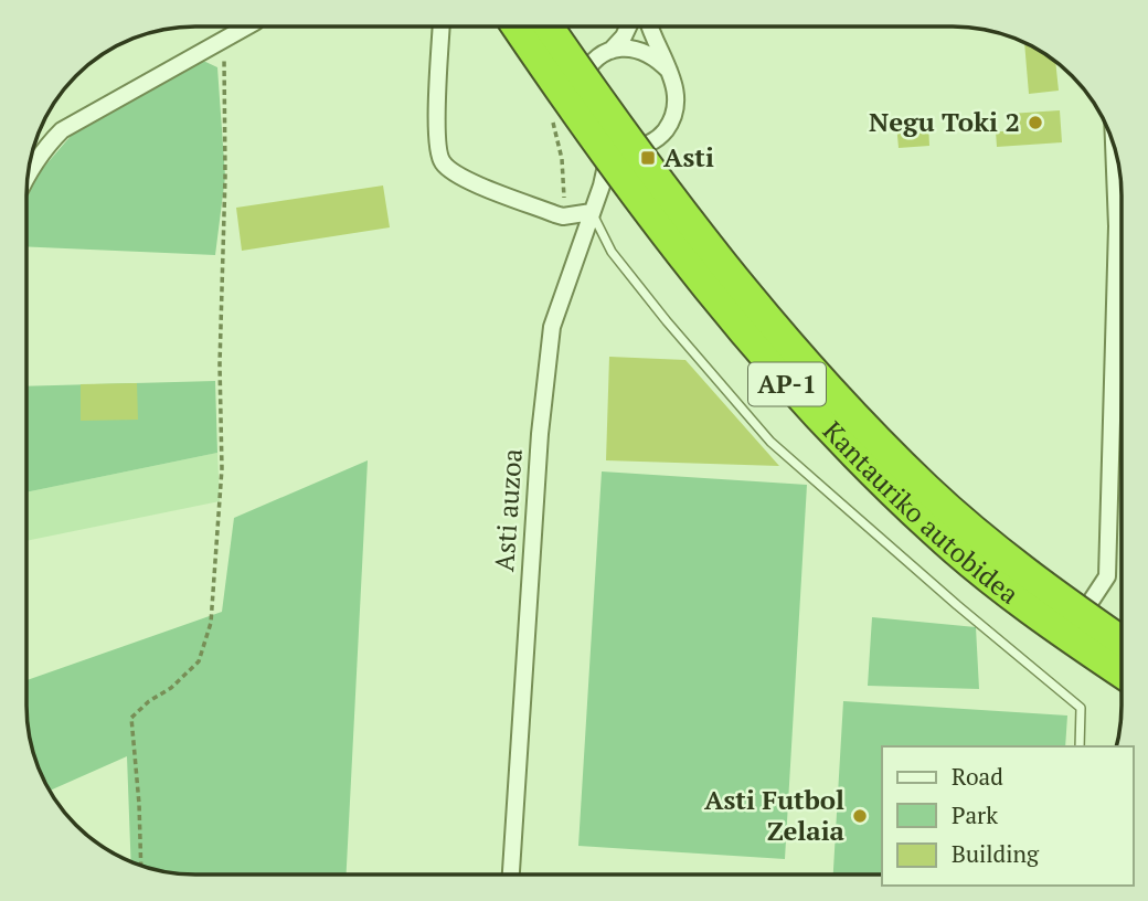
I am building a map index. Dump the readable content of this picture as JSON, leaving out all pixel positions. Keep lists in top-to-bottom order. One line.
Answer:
{"streets":{"highway":["AP-1","Kantauriko autobidea"],"street":["Asti auzoa"]},"places":{"other":["Negu Toki 2","Asti Futbol Zelaia"],"transit":["Asti"]},"legend":["Road","Park","Building"]}
